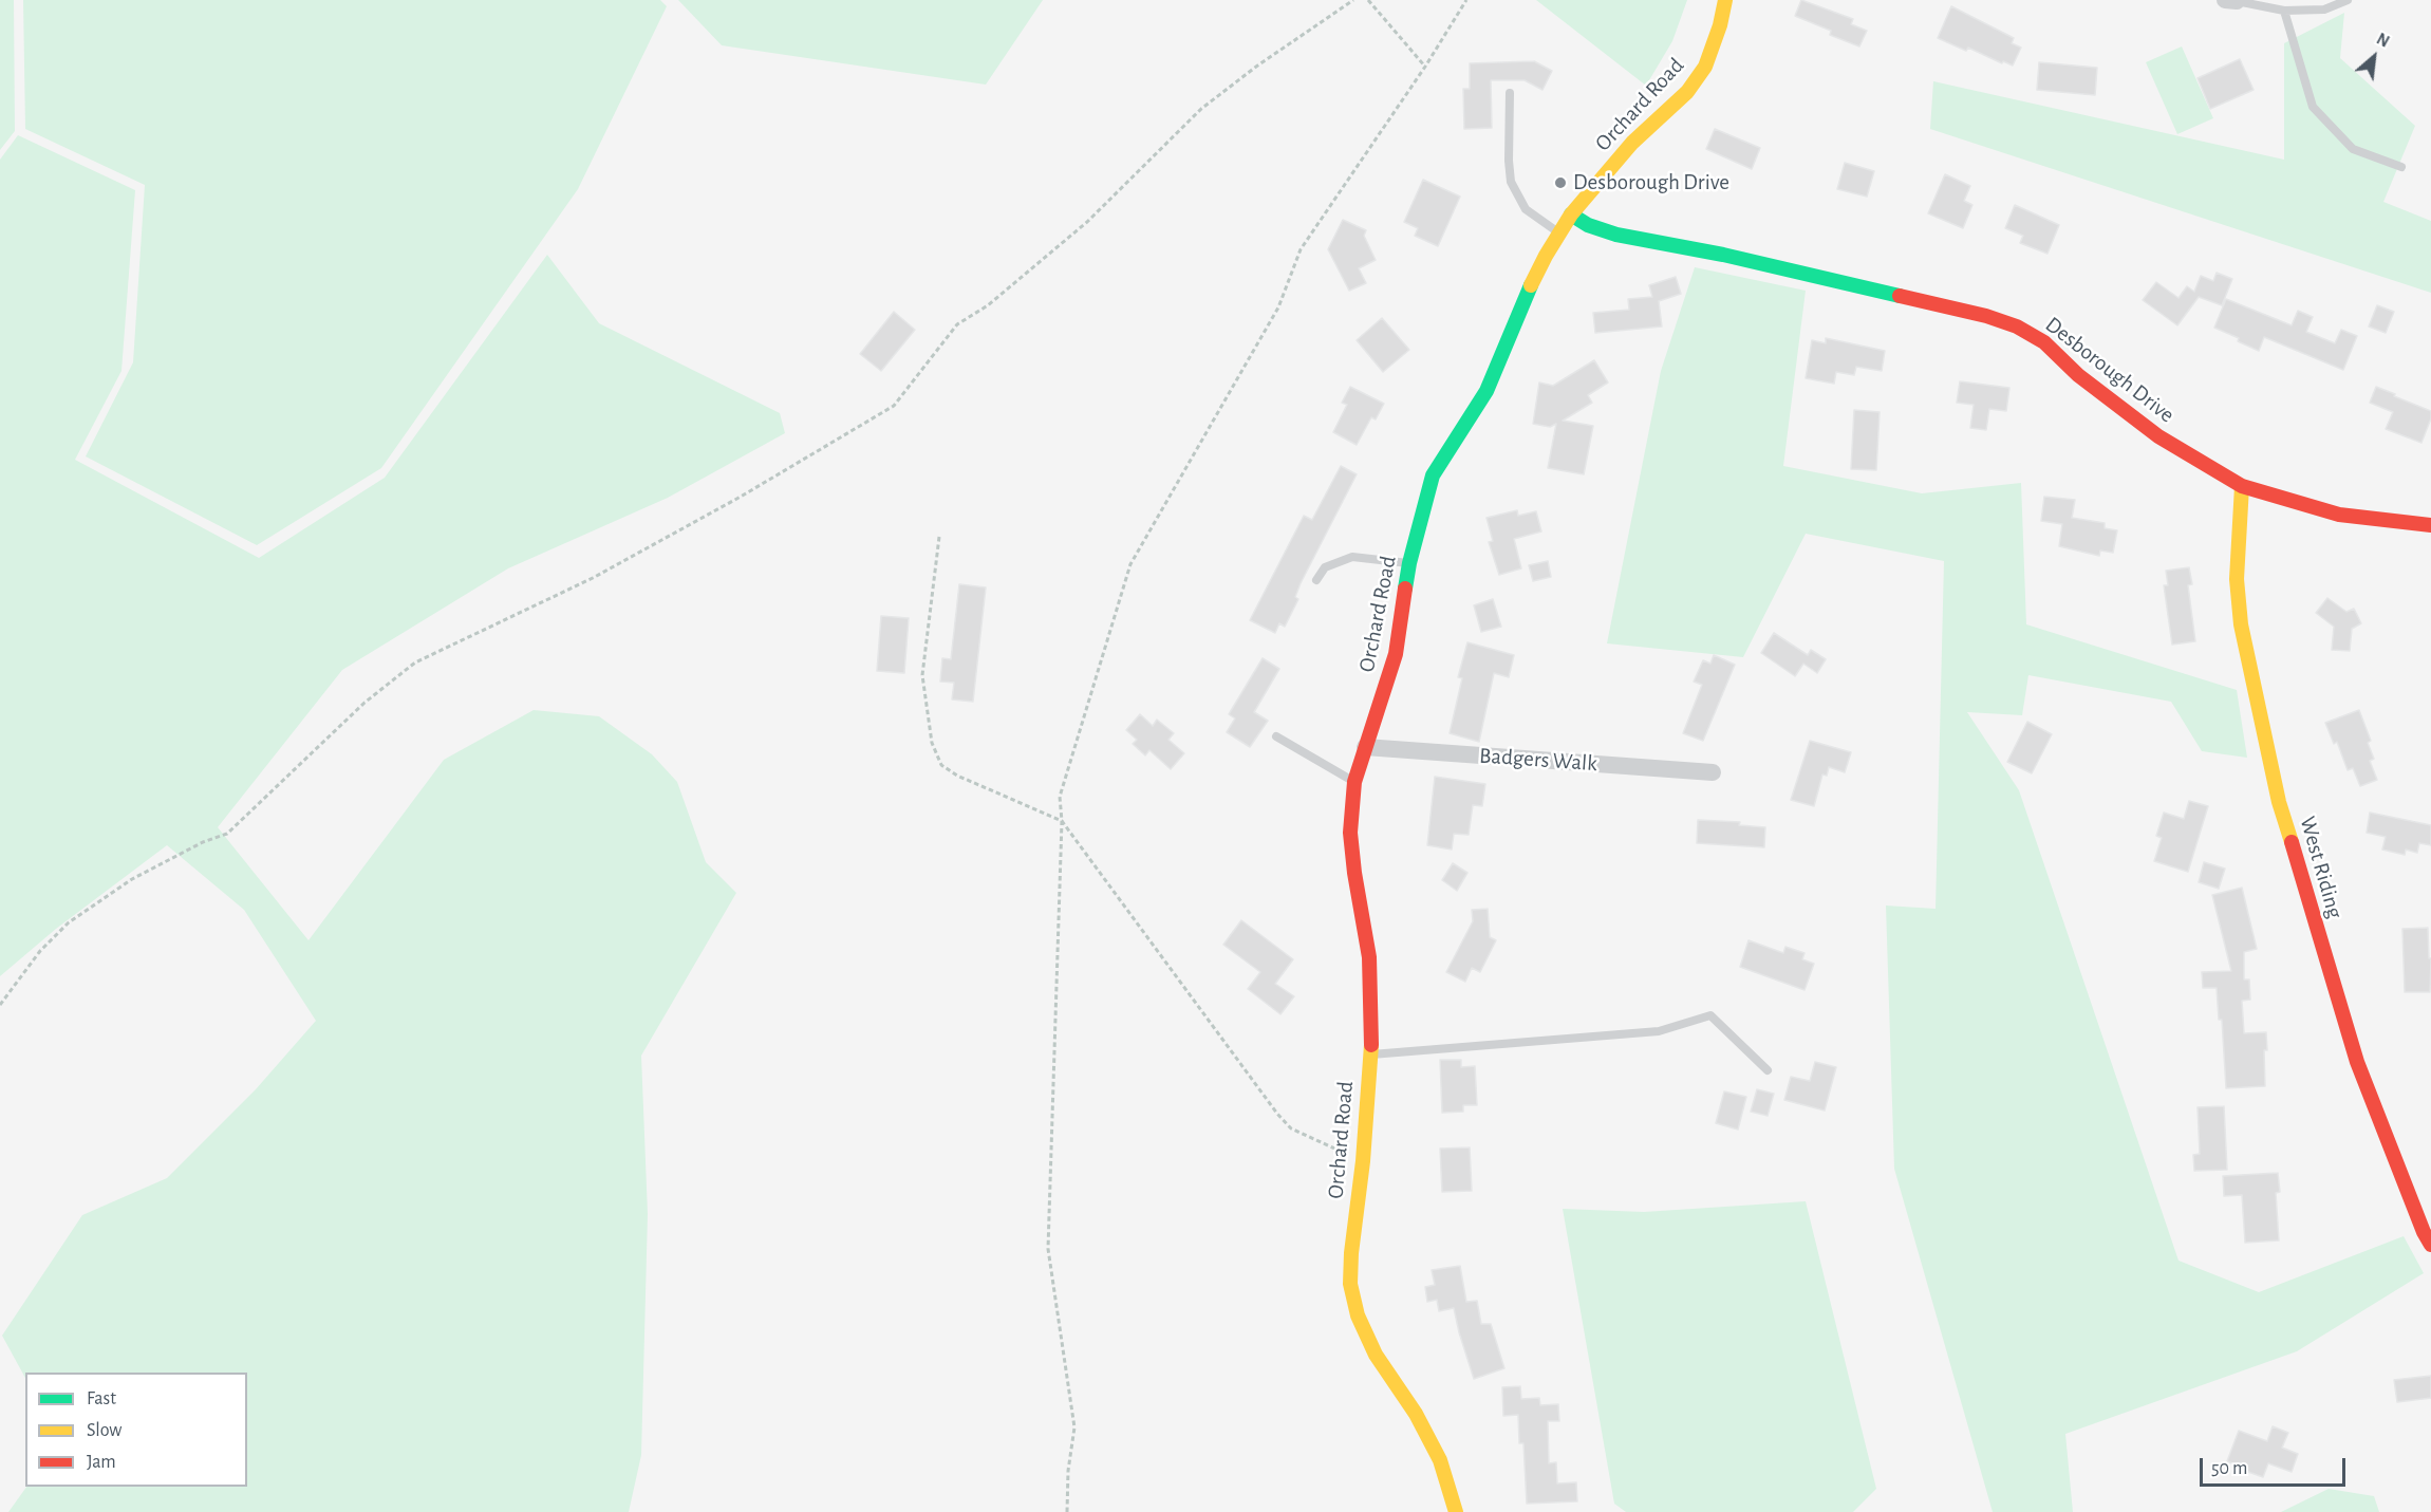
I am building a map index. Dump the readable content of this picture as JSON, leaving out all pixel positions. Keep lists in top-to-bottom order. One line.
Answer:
{"streets":{"street":["Orchard Road","Desborough Drive","Badgers Walk","West Riding"]},"crossings":[["Orchard Road","Desborough Drive"],["Orchard Road","Badgers Walk"],["Desborough Drive","West Riding"]],"places":["Desborough Drive"],"legend":["Fast","Slow","Jam"],"scale_bar":"50 m","north":"top right"}
